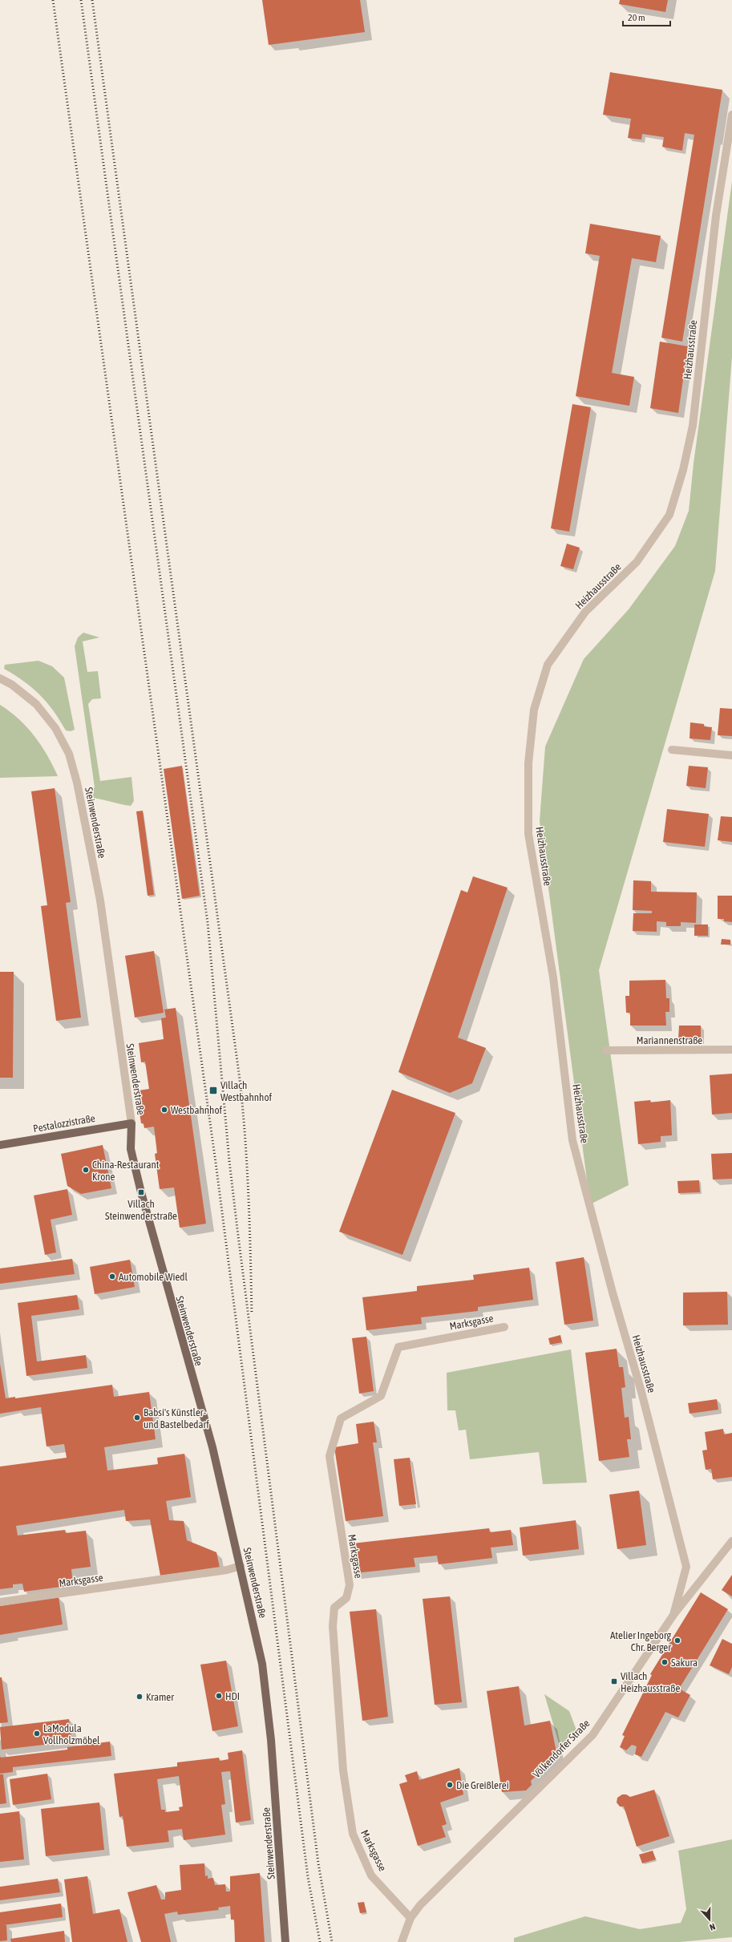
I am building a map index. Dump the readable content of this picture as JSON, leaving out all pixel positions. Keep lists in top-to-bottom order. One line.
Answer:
{"streets":{"main road":["Steinwenderstraße","Pestalozzistraße"],"street":["Heizhausstraße","Mariannenstraße","Marksgasse","Völkendorfer Straße"]},"crossings":[["Heizhausstraße","Völkendorfer Straße"],["Steinwenderstraße","Pestalozzistraße"],["Steinwenderstraße","Marksgasse"],["Marksgasse","Völkendorfer Straße"]],"places":{"transit":["Villach Westbahnhof","Villach Steinwenderstraße","Villach Heizhausstraße"],"other":["Westbahnhof","China-Restaurant Krone","Automobile Wiedl","Babsi's Künstler- und Bastelbedarf","Atelier Ingeborg Chr. Berger","Sakura","HDI","Kramer","LaModula Vollholzmöbel","Die Greißlerei"]},"scale_bar":"20 m","north":"bottom"}
